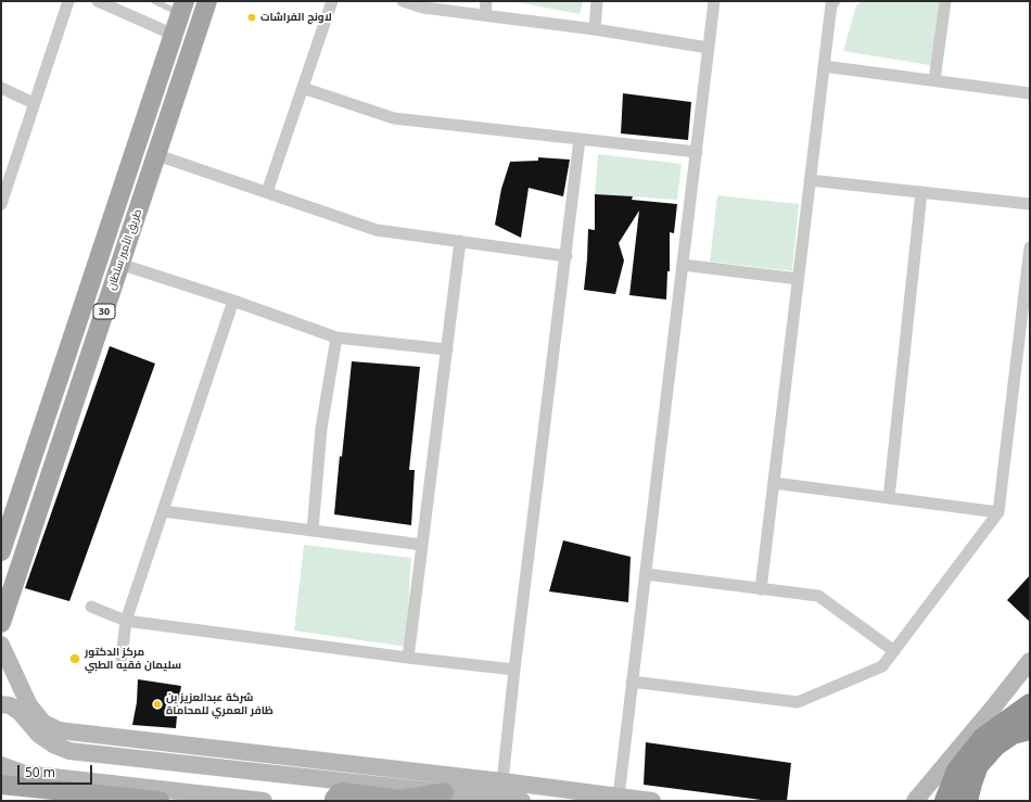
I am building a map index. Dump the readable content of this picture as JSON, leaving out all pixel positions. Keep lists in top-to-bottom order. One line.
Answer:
{"streets":{"main road":["طريق الأمير سلطان","30"]},"places":["لاونج الفراشات","مركز الدكتور سليمان فقيه الطبي","شركة عبدالعزيز بن ظافر العمري للمحاماة"],"scale_bar":"50 m"}
